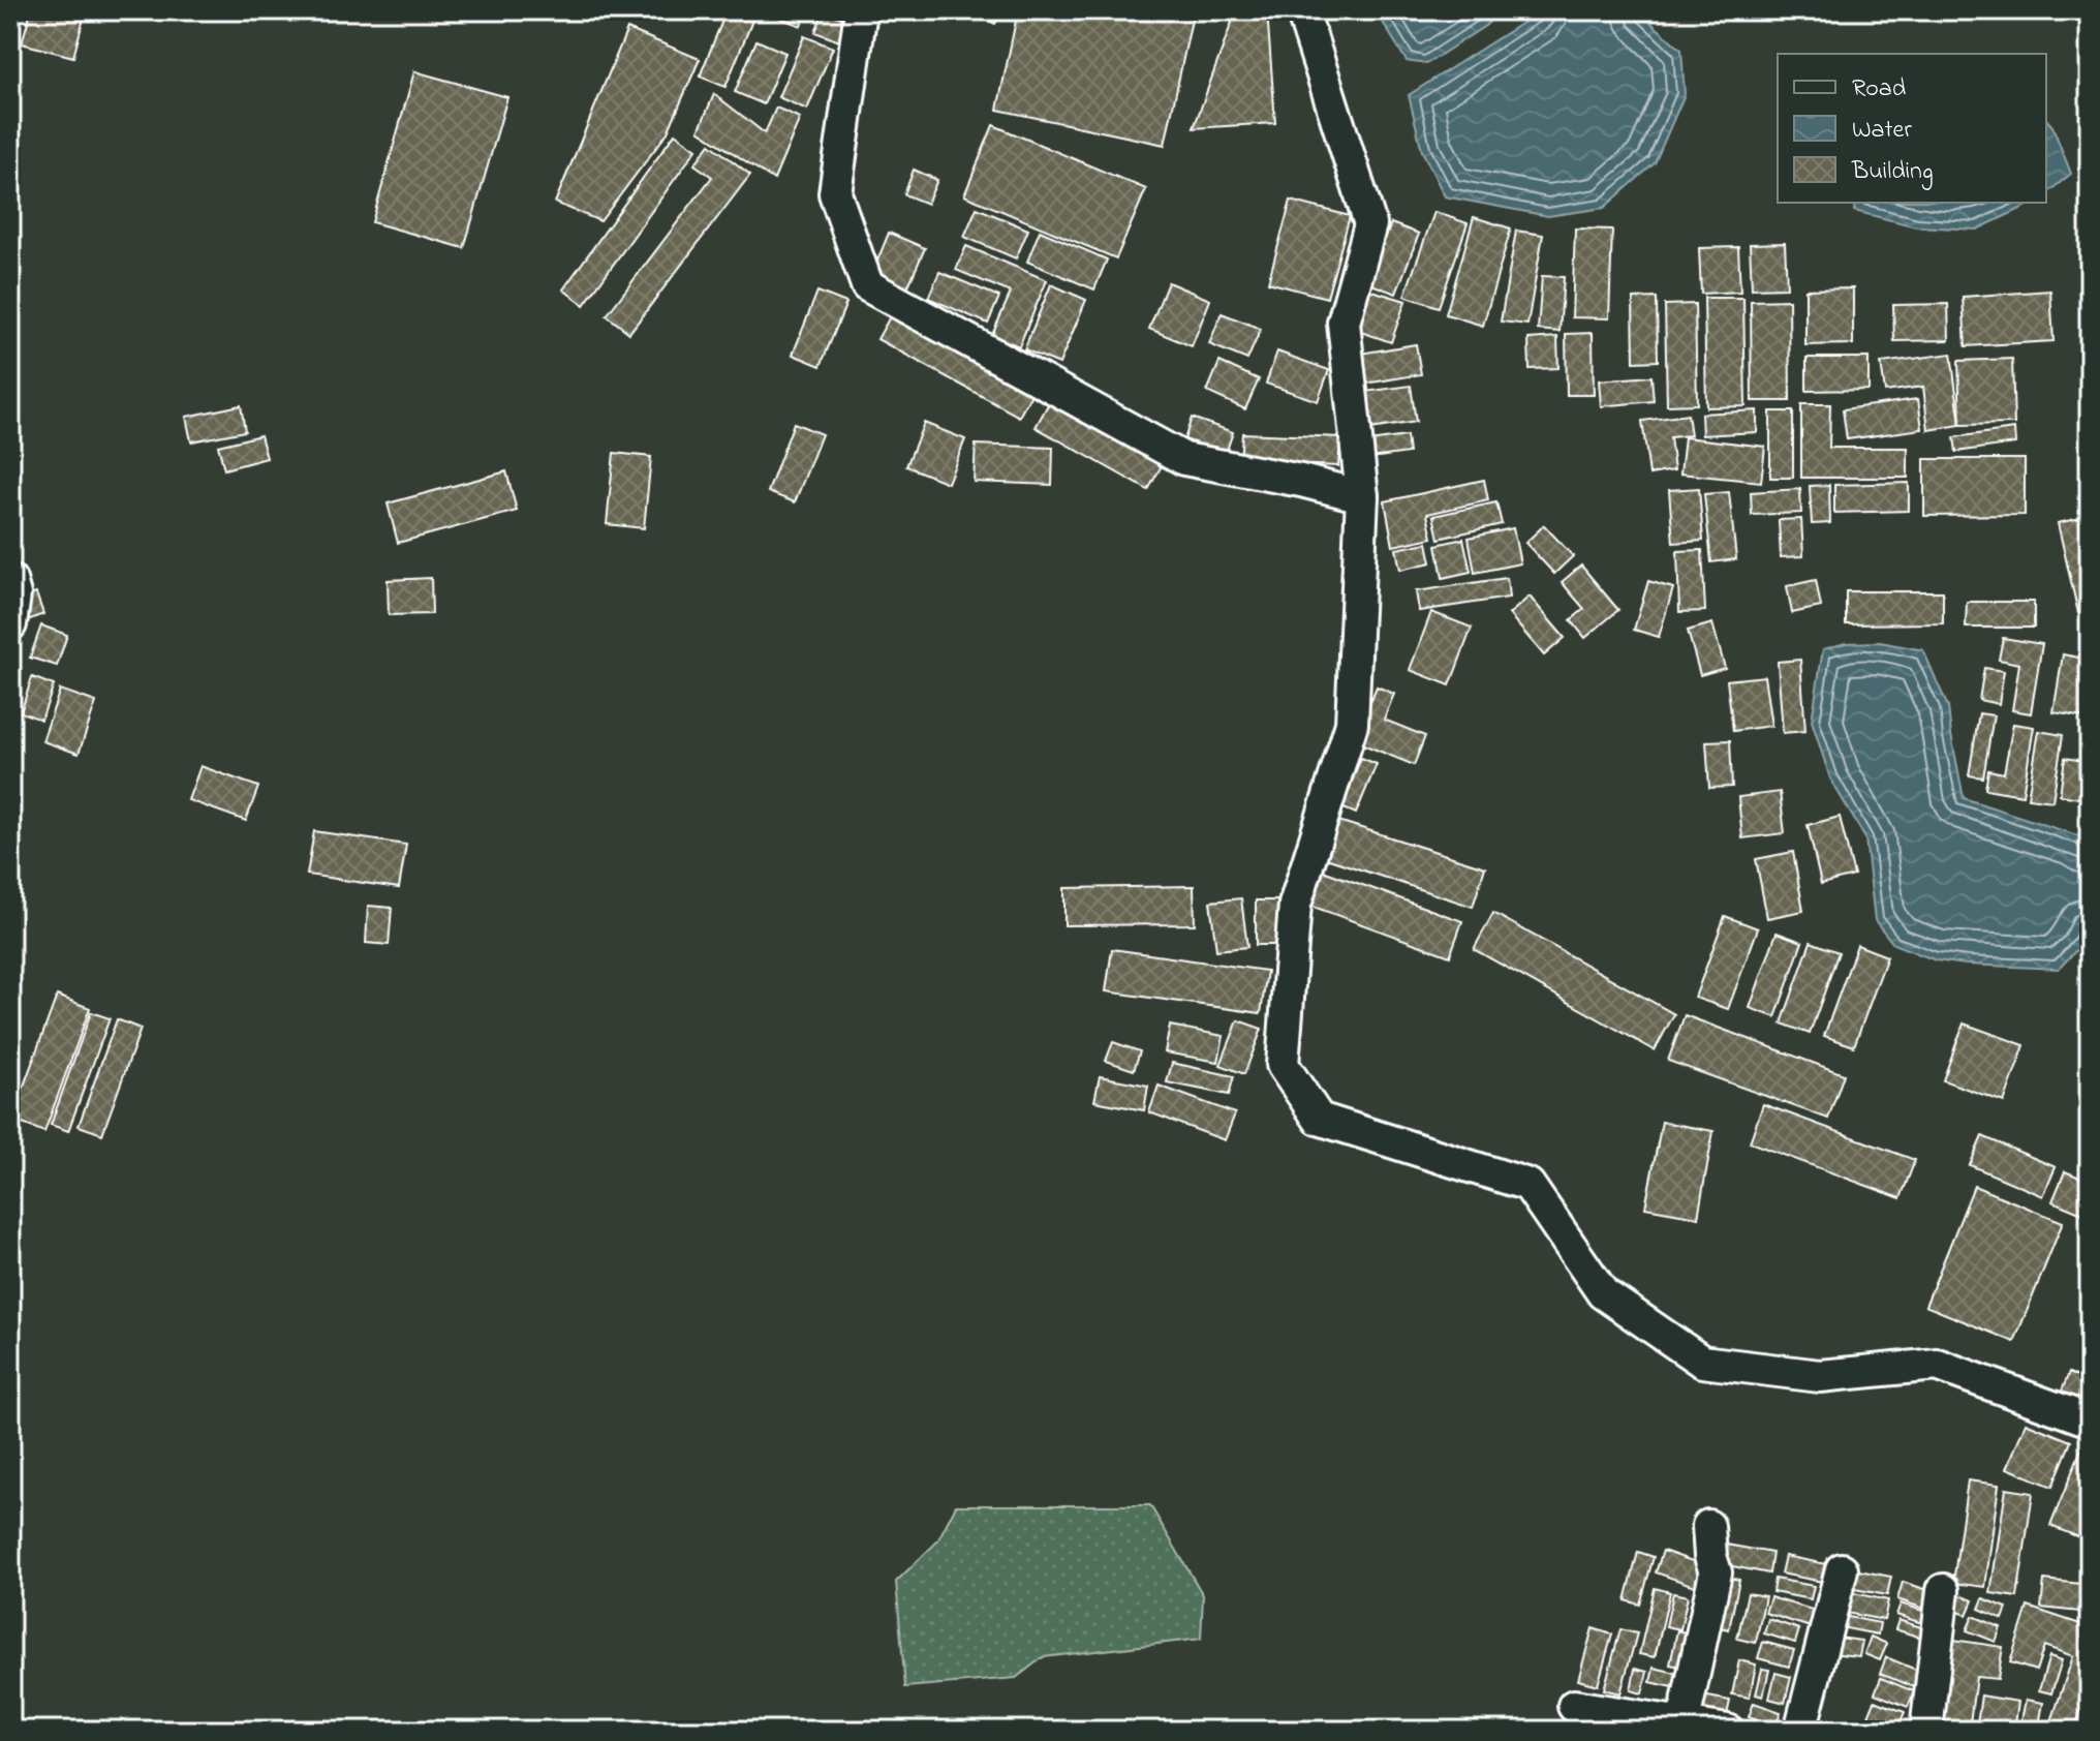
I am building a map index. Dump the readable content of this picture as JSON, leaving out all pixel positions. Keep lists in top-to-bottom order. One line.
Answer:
{"legend":["Road","Water","Building"]}
